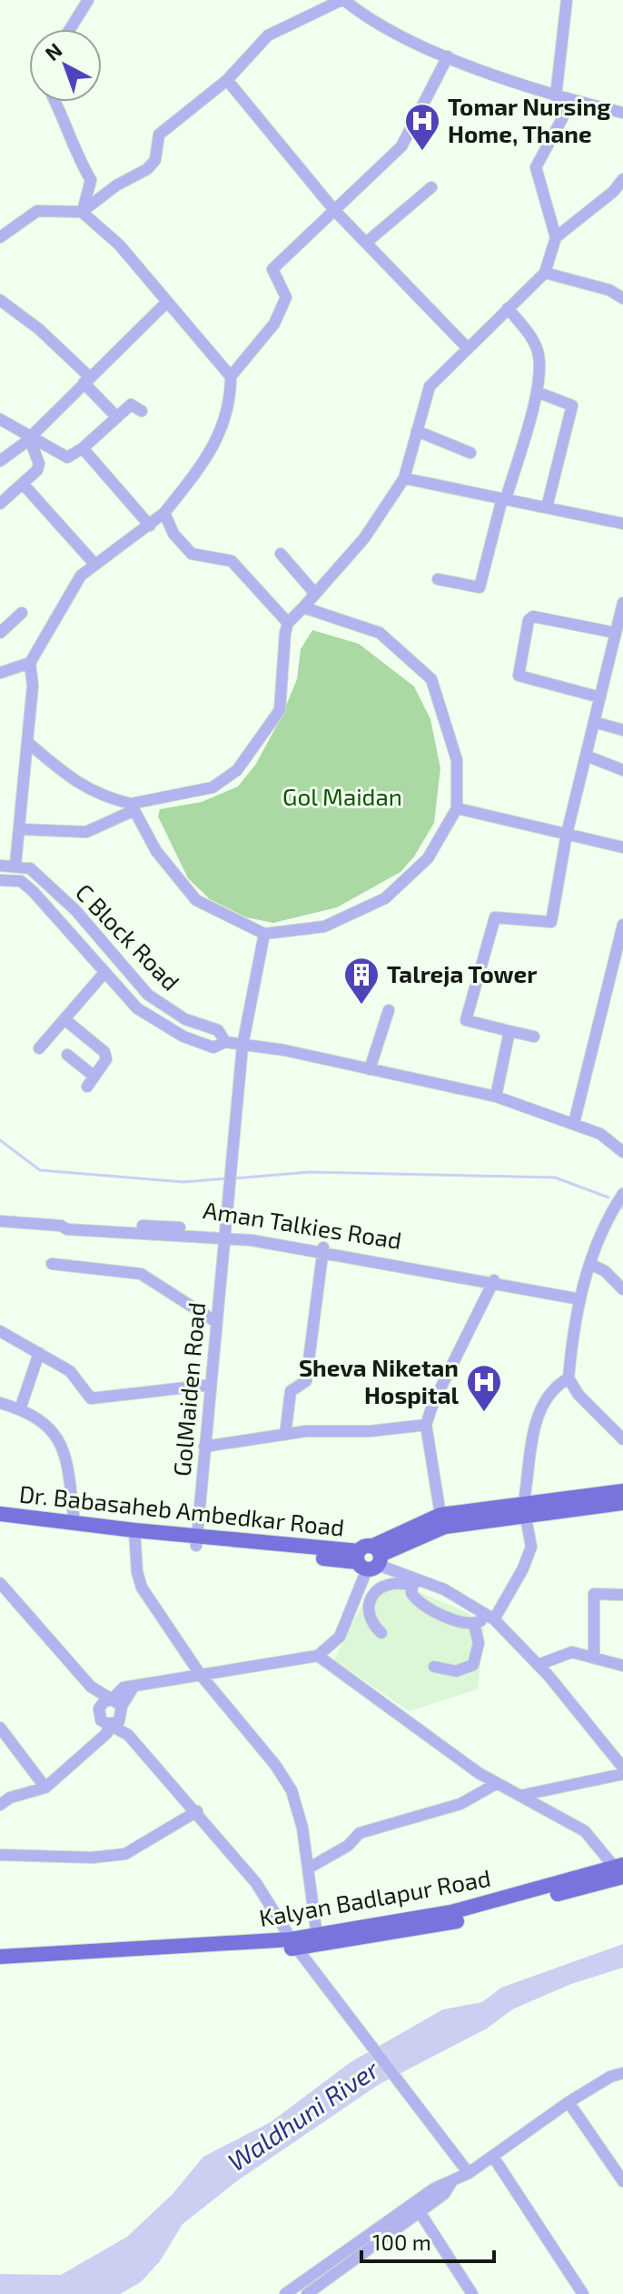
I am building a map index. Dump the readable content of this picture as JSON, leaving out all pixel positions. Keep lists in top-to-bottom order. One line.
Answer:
{"streets":{"main road":["Dr. Babasaheb Ambedkar Road","Kalyan Badlapur Road"],"street":["C Block Road","Aman Talkies Road","GolMaiden Road"]},"crossings":[["C Block Road","GolMaiden Road"],["Aman Talkies Road","GolMaiden Road"],["GolMaiden Road","Dr. Babasaheb Ambedkar Road"]],"water":["Waldhuni River"],"parks":["Gol Maidan"],"places":{"hospital":["Tomar Nursing Home, Thane","Sheva Niketan Hospital"],"building":["Talreja Tower"]},"scale_bar":"100 m","north":"top left"}
